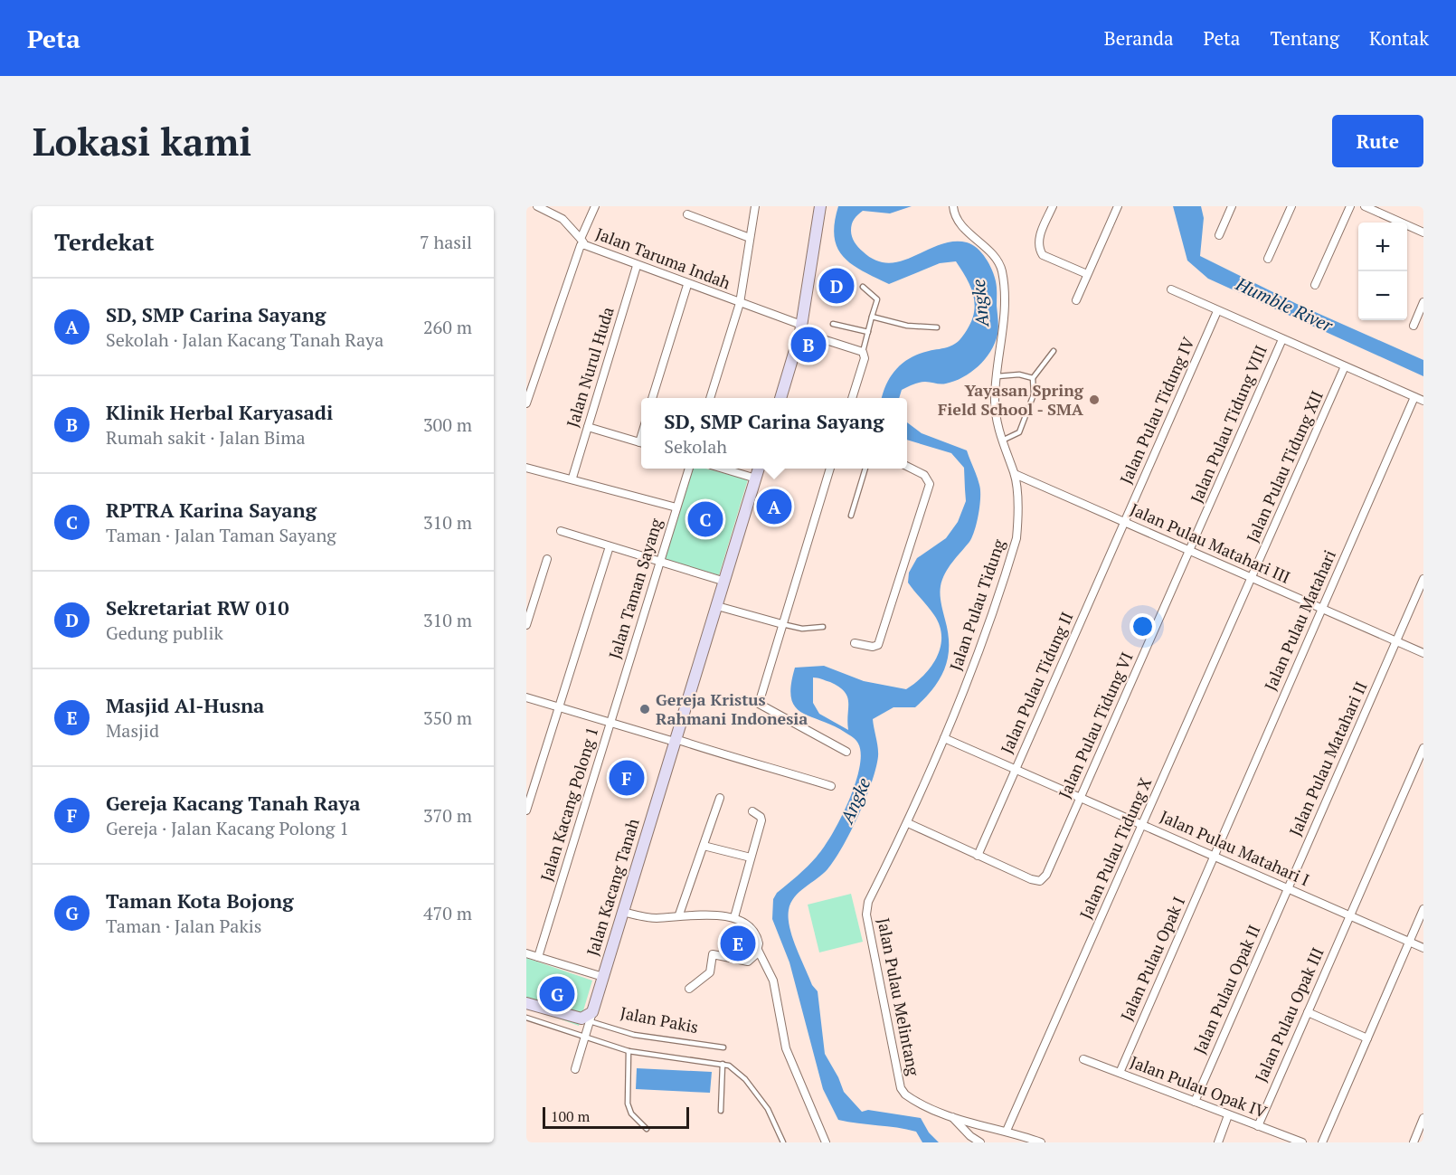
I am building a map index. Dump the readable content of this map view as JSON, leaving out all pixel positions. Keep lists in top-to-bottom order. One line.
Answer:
{"streets":{"street":["Jalan Taruma Indah","Jalan Nurul Huda","Jalan Pulau Tidung IV","Jalan Pulau Tidung VIII","Jalan Pulau Tidung XII","Jalan Pulau Matahari III","Jalan Taman Sayang","Jalan Pulau Tidung","Jalan Pulau Matahari","Jalan Pulau Tidung II","Jalan Pulau Tidung VI","Jalan Pulau Matahari II","Jalan Kacang Polong 1","Jalan Pulau Tidung X","Jalan Pulau Matahari I","Jalan Kacang Tanah","Jalan Pulau Opak I","Jalan Pulau Opak II","Jalan Pulau Melintang","Jalan Pulau Opak III","Jalan Pakis","Jalan Pulau Opak IV"]},"crossings":[["Jalan Taruma Indah","Jalan Nurul Huda"],["Jalan Pulau Tidung IV","Jalan Pulau Matahari III"],["Jalan Pulau Tidung IV","Jalan Pulau Tidung II"],["Jalan Pulau Tidung VIII","Jalan Pulau Matahari III"],["Jalan Pulau Tidung VIII","Jalan Pulau Tidung VI"],["Jalan Pulau Tidung XII","Jalan Pulau Matahari III"],["Jalan Pulau Tidung XII","Jalan Pulau Tidung X"],["Jalan Pulau Matahari III","Jalan Pulau Tidung"],["Jalan Pulau Matahari III","Jalan Pulau Matahari"],["Jalan Pulau Matahari III","Jalan Pulau Tidung II"],["Jalan Pulau Matahari III","Jalan Pulau Tidung VI"],["Jalan Pulau Matahari III","Jalan Pulau Matahari II"],["Jalan Pulau Matahari III","Jalan Pulau Tidung X"],["Jalan Taman Sayang","Jalan Kacang Polong 1"],["Jalan Pulau Tidung","Jalan Pulau Matahari I"],["Jalan Pulau Tidung","Jalan Pulau Melintang"],["Jalan Pulau Matahari","Jalan Pulau Matahari I"],["Jalan Pulau Matahari","Jalan Pulau Opak I"],["Jalan Pulau Tidung II","Jalan Pulau Tidung VI"],["Jalan Pulau Tidung II","Jalan Pulau Matahari I"],["Jalan Pulau Tidung VI","Jalan Pulau Matahari I"],["Jalan Pulau Matahari II","Jalan Pulau Matahari I"],["Jalan Pulau Matahari II","Jalan Pulau Opak II"],["Jalan Pulau Tidung X","Jalan Pulau Matahari I"],["Jalan Pulau Matahari I","Jalan Pulau Opak I"],["Jalan Pulau Matahari I","Jalan Pulau Opak II"],["Jalan Pulau Matahari I","Jalan Pulau Melintang"],["Jalan Pulau Matahari I","Jalan Pulau Opak III"],["Jalan Kacang Tanah","Jalan Pakis"],["Jalan Pulau Opak I","Jalan Pulau Opak IV"],["Jalan Pulau Opak II","Jalan Pulau Opak IV"],["Jalan Pulau Opak III","Jalan Pulau Opak IV"]],"water":["Angke","Humble River"],"places":["Yayasan Spring Field School - SMA","Gereja Kristus Rahmani Indonesia"],"scale_bar":"100 m","page":{"header":"Peta","nav":["Beranda","Peta","Tentang","Kontak"],"buttons":"Rute","title":"Lokasi kami","heading":["Terdekat","7 hasil"],"map_buttons":["+","−"],"pins":["D","B","A","C","F","E","G"],"list":[{"mark":"A","name":"SD, SMP Carina Sayang","note":"Sekolah · Jalan Kacang Tanah Raya","value":"260 m"},{"mark":"B","name":"Klinik Herbal Karyasadi","note":"Rumah sakit · Jalan Bima","value":"300 m"},{"mark":"C","name":"RPTRA Karina Sayang","note":"Taman · Jalan Taman Sayang","value":"310 m"},{"mark":"D","name":"Sekretariat RW 010","note":"Gedung publik","value":"310 m"},{"mark":"E","name":"Masjid Al-Husna","note":"Masjid","value":"350 m"},{"mark":"F","name":"Gereja Kacang Tanah Raya","note":"Gereja · Jalan Kacang Polong 1","value":"370 m"},{"mark":"G","name":"Taman Kota Bojong","note":"Taman · Jalan Pakis","value":"470 m"}],"popup":["SD, SMP Carina Sayang","Sekolah"],"scale":"100 m"}}
